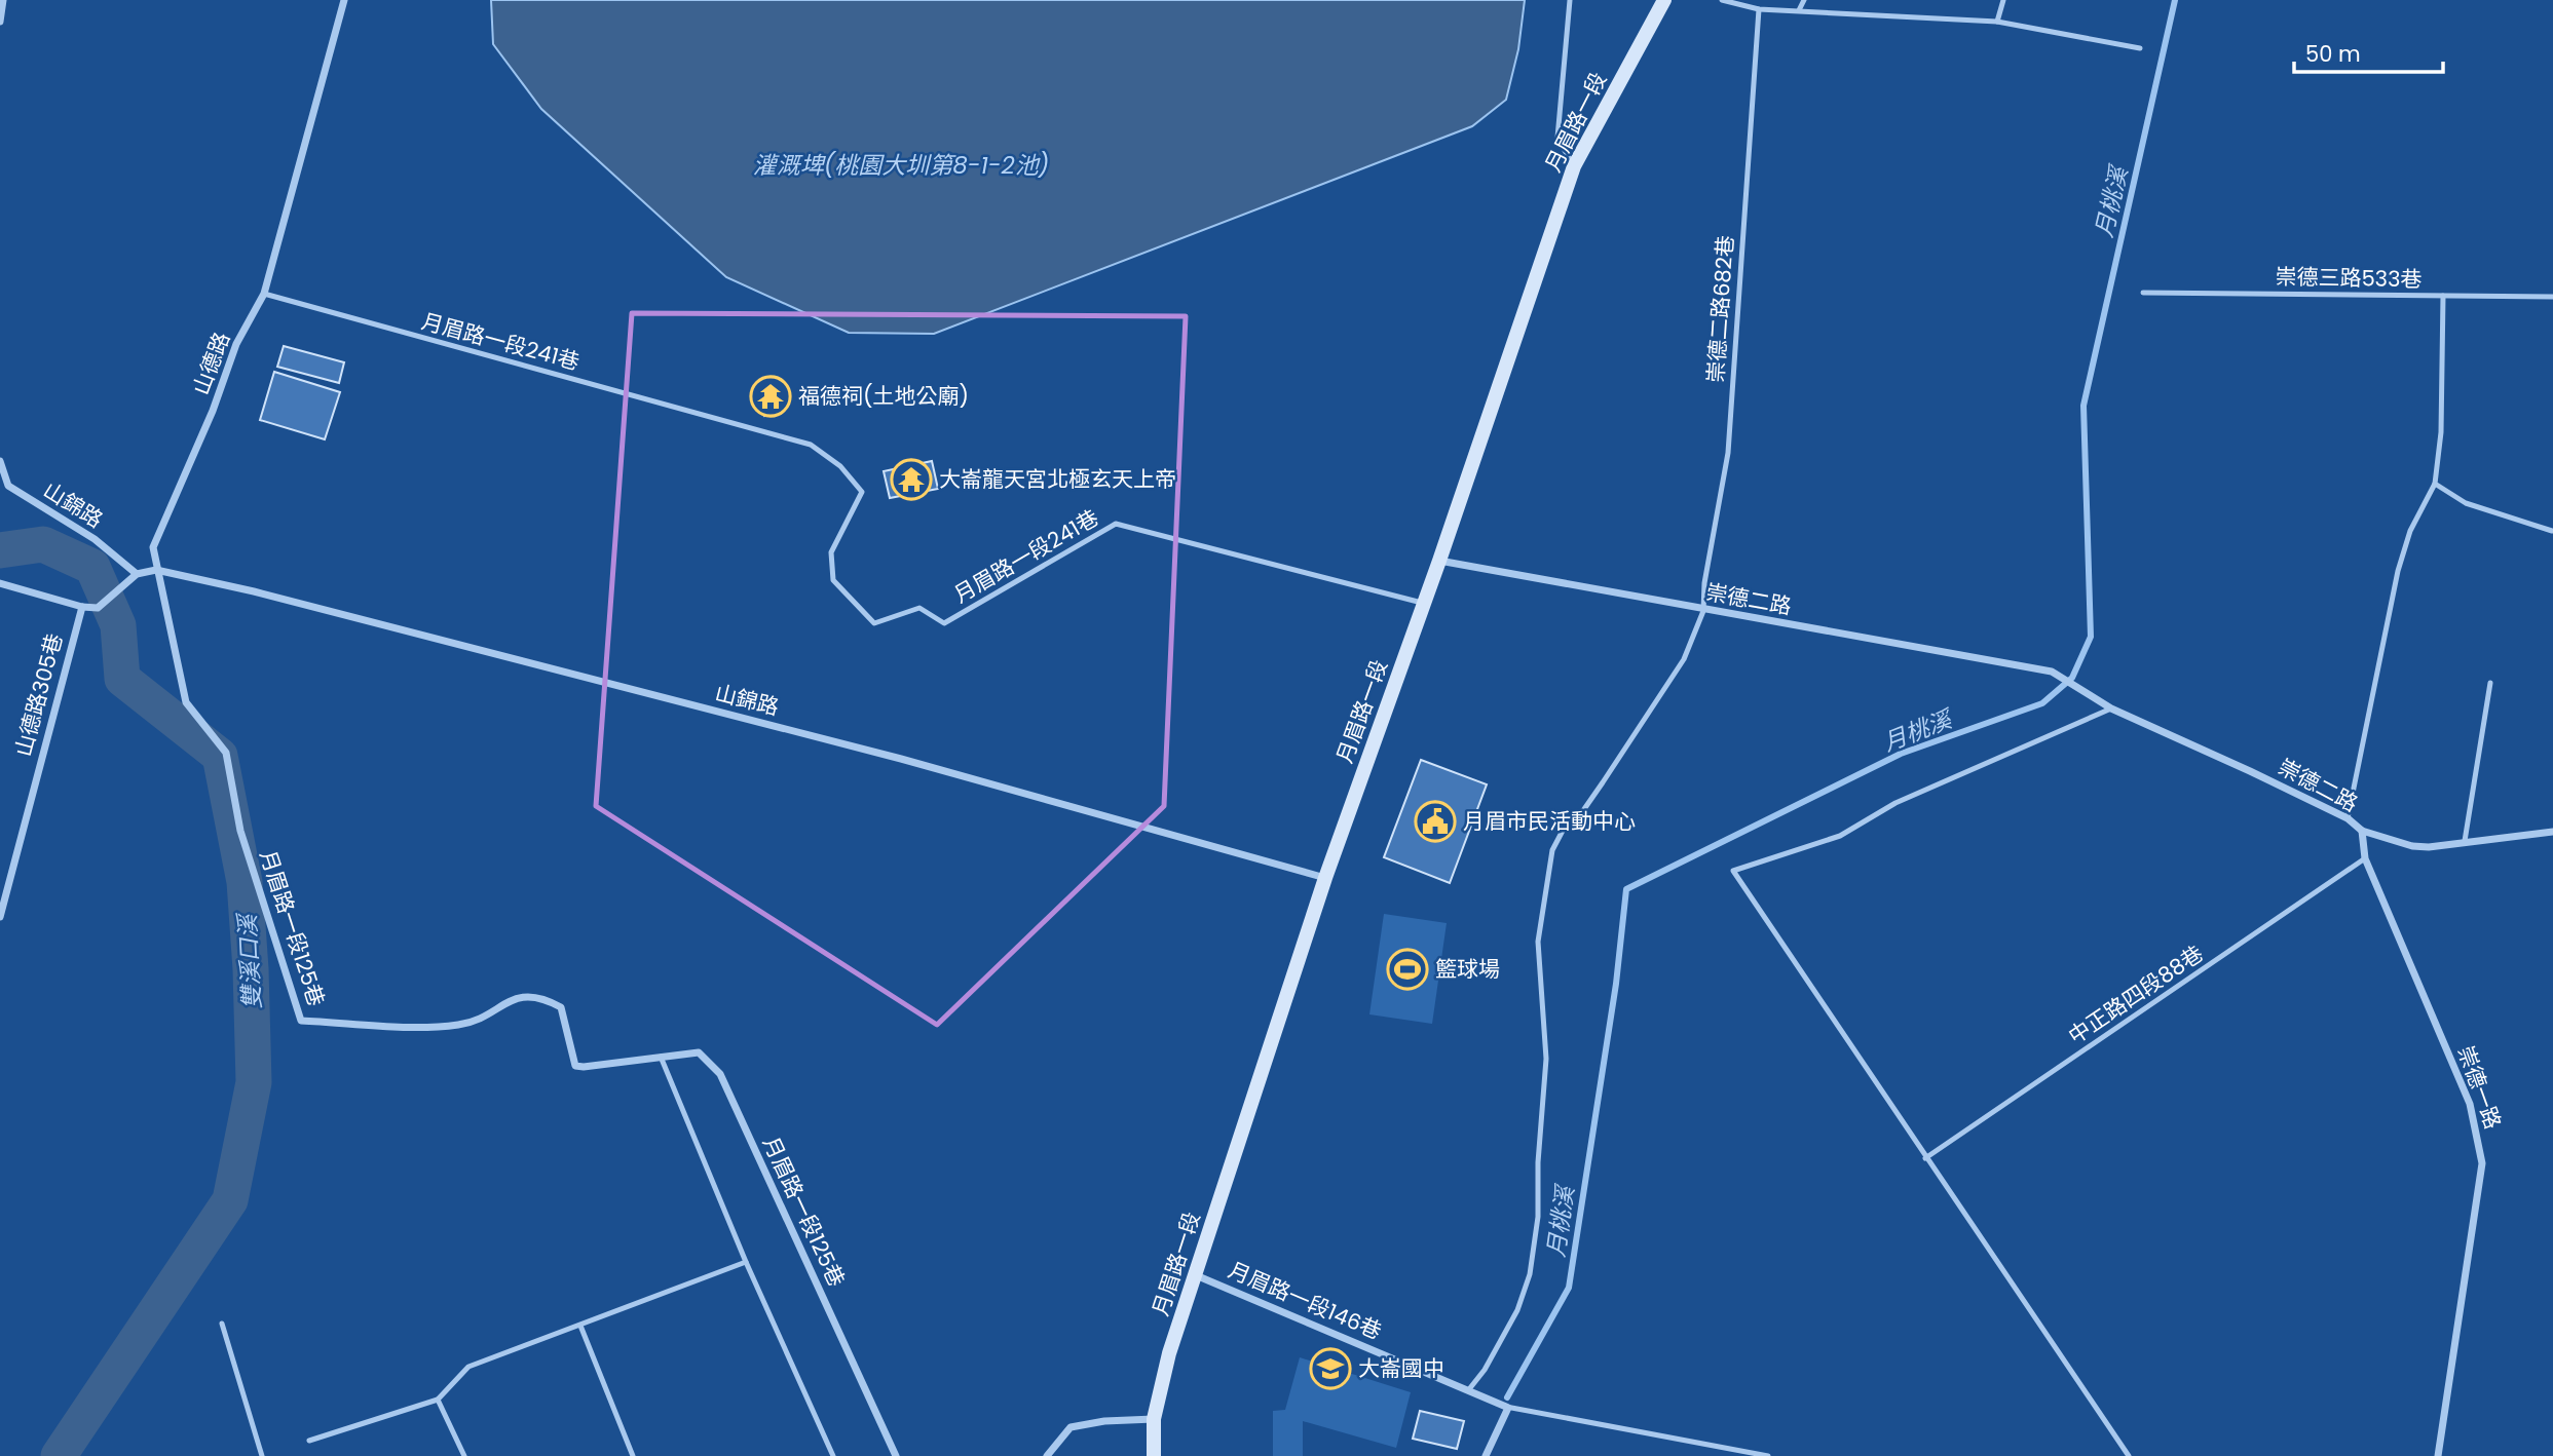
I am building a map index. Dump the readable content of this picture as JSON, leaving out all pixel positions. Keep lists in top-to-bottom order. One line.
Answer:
{"streets":{"street":["月眉路一段","山德路","山錦路","崇德二路","山德路305巷","月眉路一段125巷","崇德一路","月眉路一段146巷"],"lane":["崇德三路533巷","崇德二路682巷","月眉路一段241巷","中正路四段88巷"]},"crossings":[["月眉路一段","月眉路一段241巷"],["月眉路一段","山錦路"],["月眉路一段","崇德二路"],["月眉路一段","月眉路一段146巷"],["崇德二路682巷","崇德二路"],["崇德二路682巷","月眉路一段146巷"],["月眉路一段241巷","山德路"],["山德路","山錦路"],["山德路","月眉路一段125巷"],["山錦路","月眉路一段125巷"],["崇德二路","崇德一路"],["中正路四段88巷","崇德一路"]],"water":["灌溉埤(桃園大圳第8-1-2池)","月桃溪","雙溪口溪"],"places":{"temple":["福德祠(土地公廟)","大崙龍天宮北極玄天上帝"],"public building":["月眉市民活動中心"],"sports":["籃球場"],"school or university":["大崙國中"]},"scale_bar":"50 m"}
